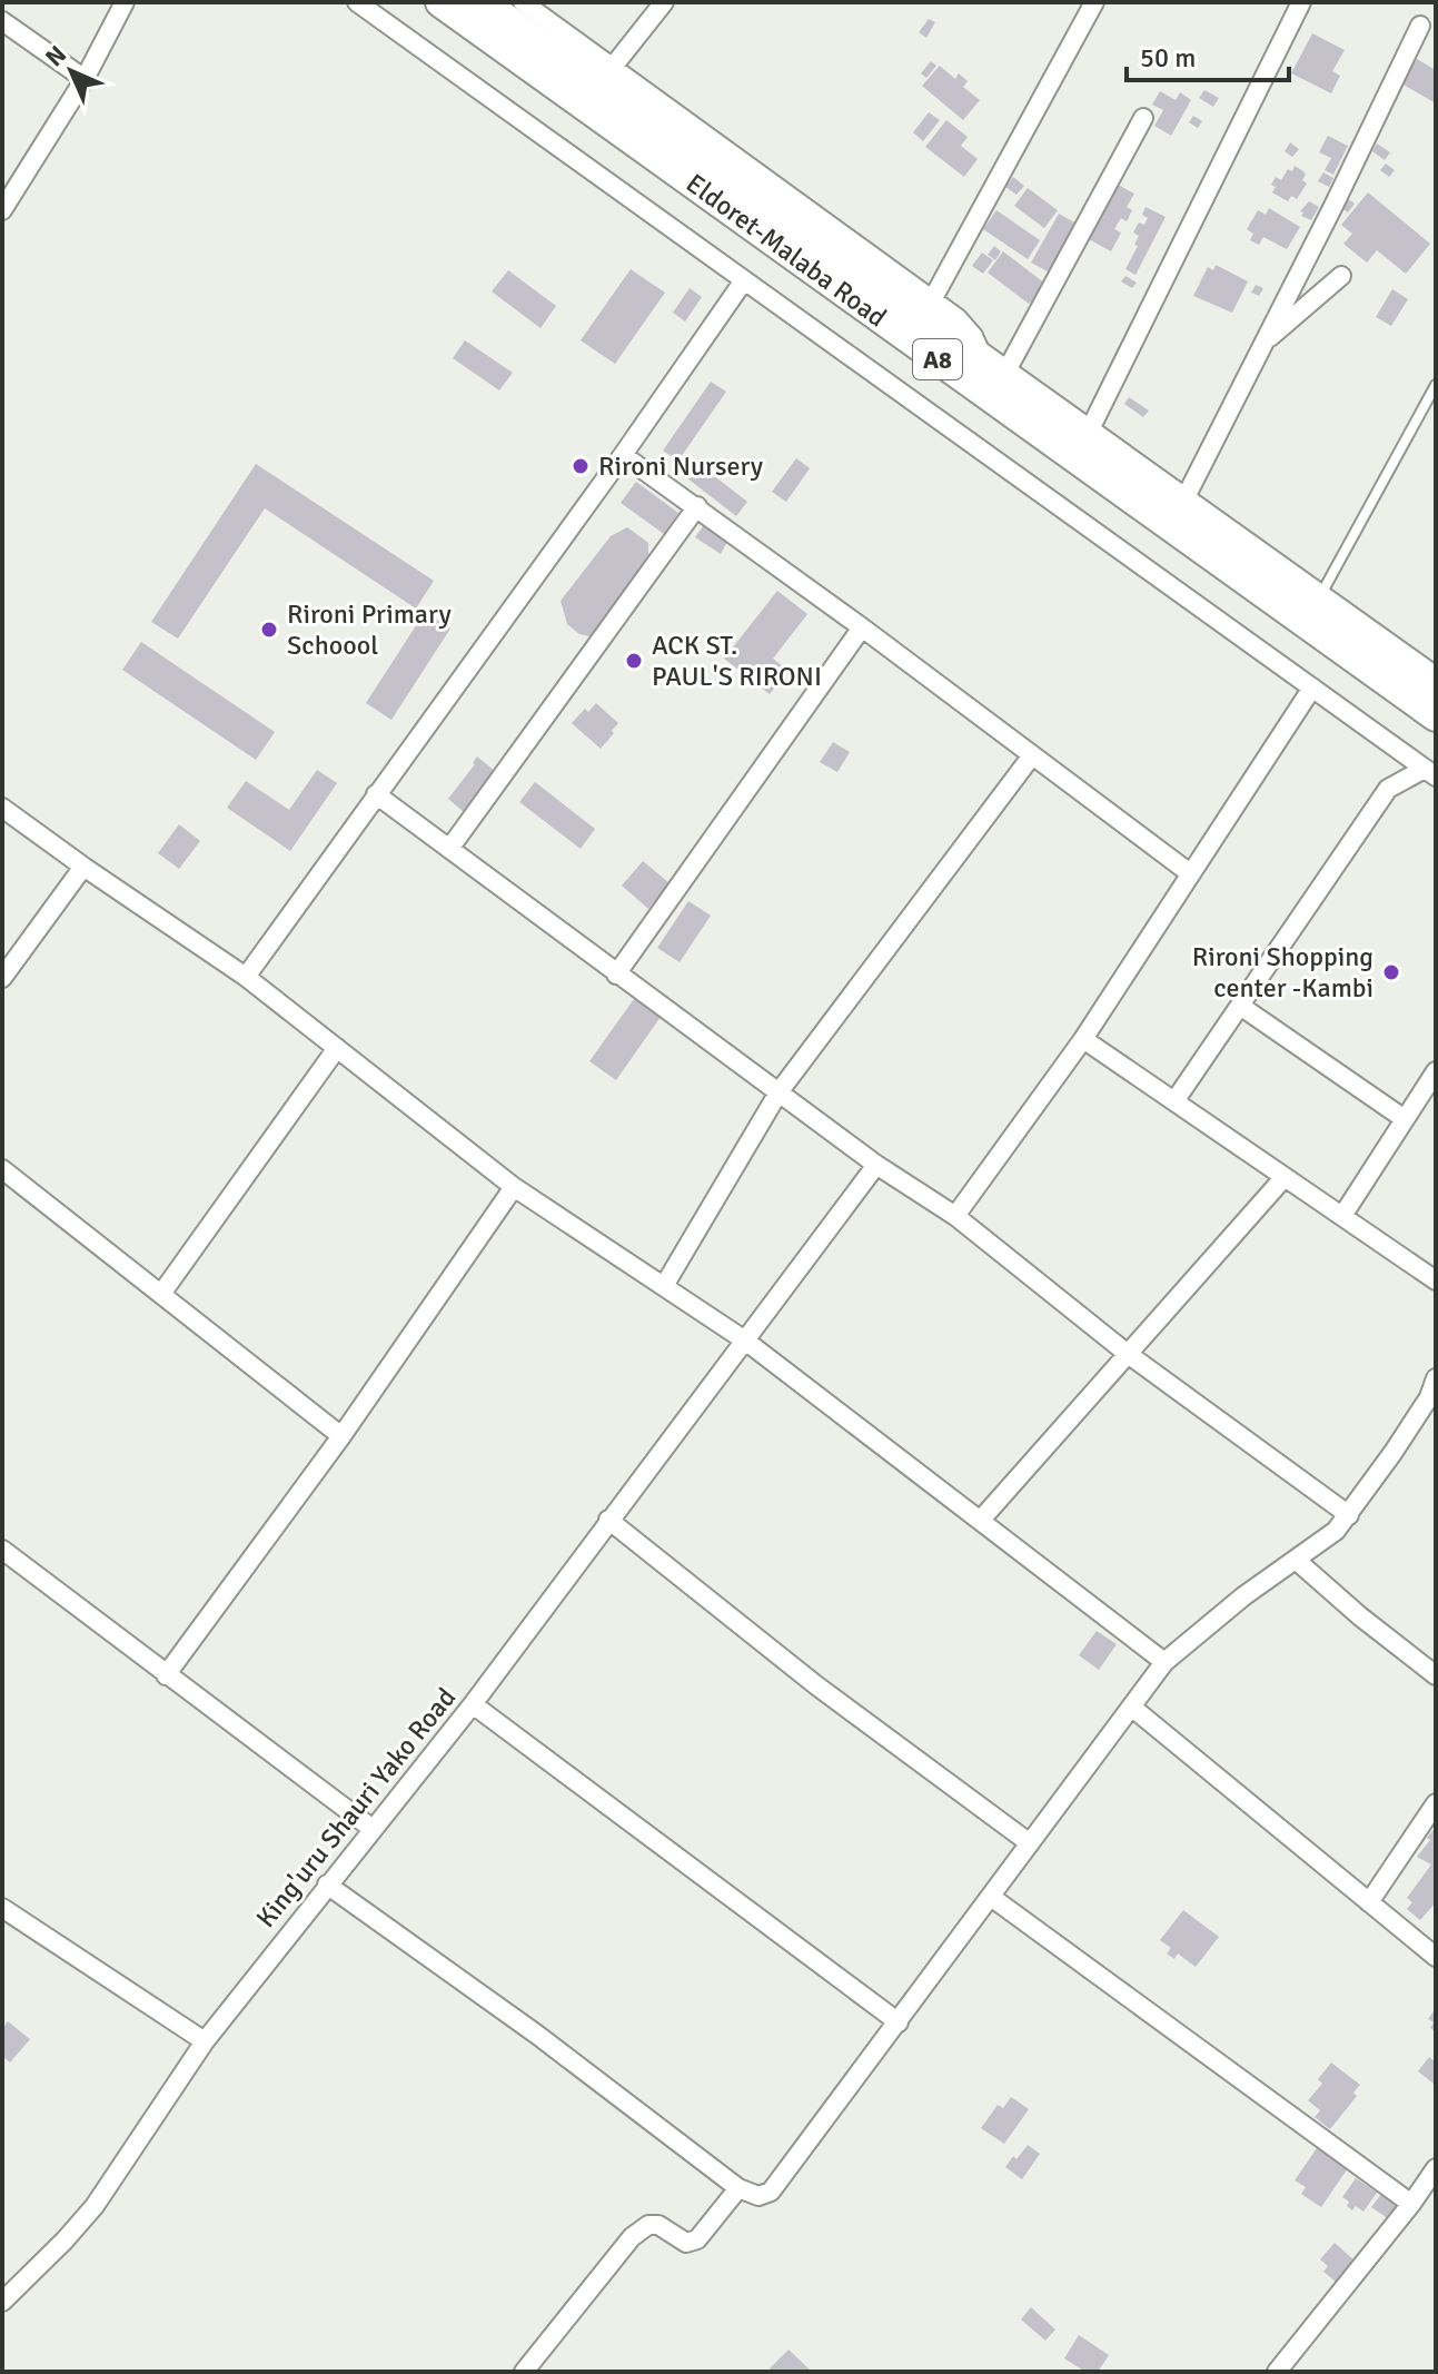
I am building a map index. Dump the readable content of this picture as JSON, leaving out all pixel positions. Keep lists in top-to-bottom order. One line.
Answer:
{"streets":{"highway":["Eldoret-Malaba Road","A8"],"street":["King'uru Shauri Yako Road"]},"places":["Rironi Nursery","Rironi Primary Schoool","ACK ST. PAUL'S RIRONI","Rironi Shopping center -Kambi"],"scale_bar":"50 m","north":"top left"}
